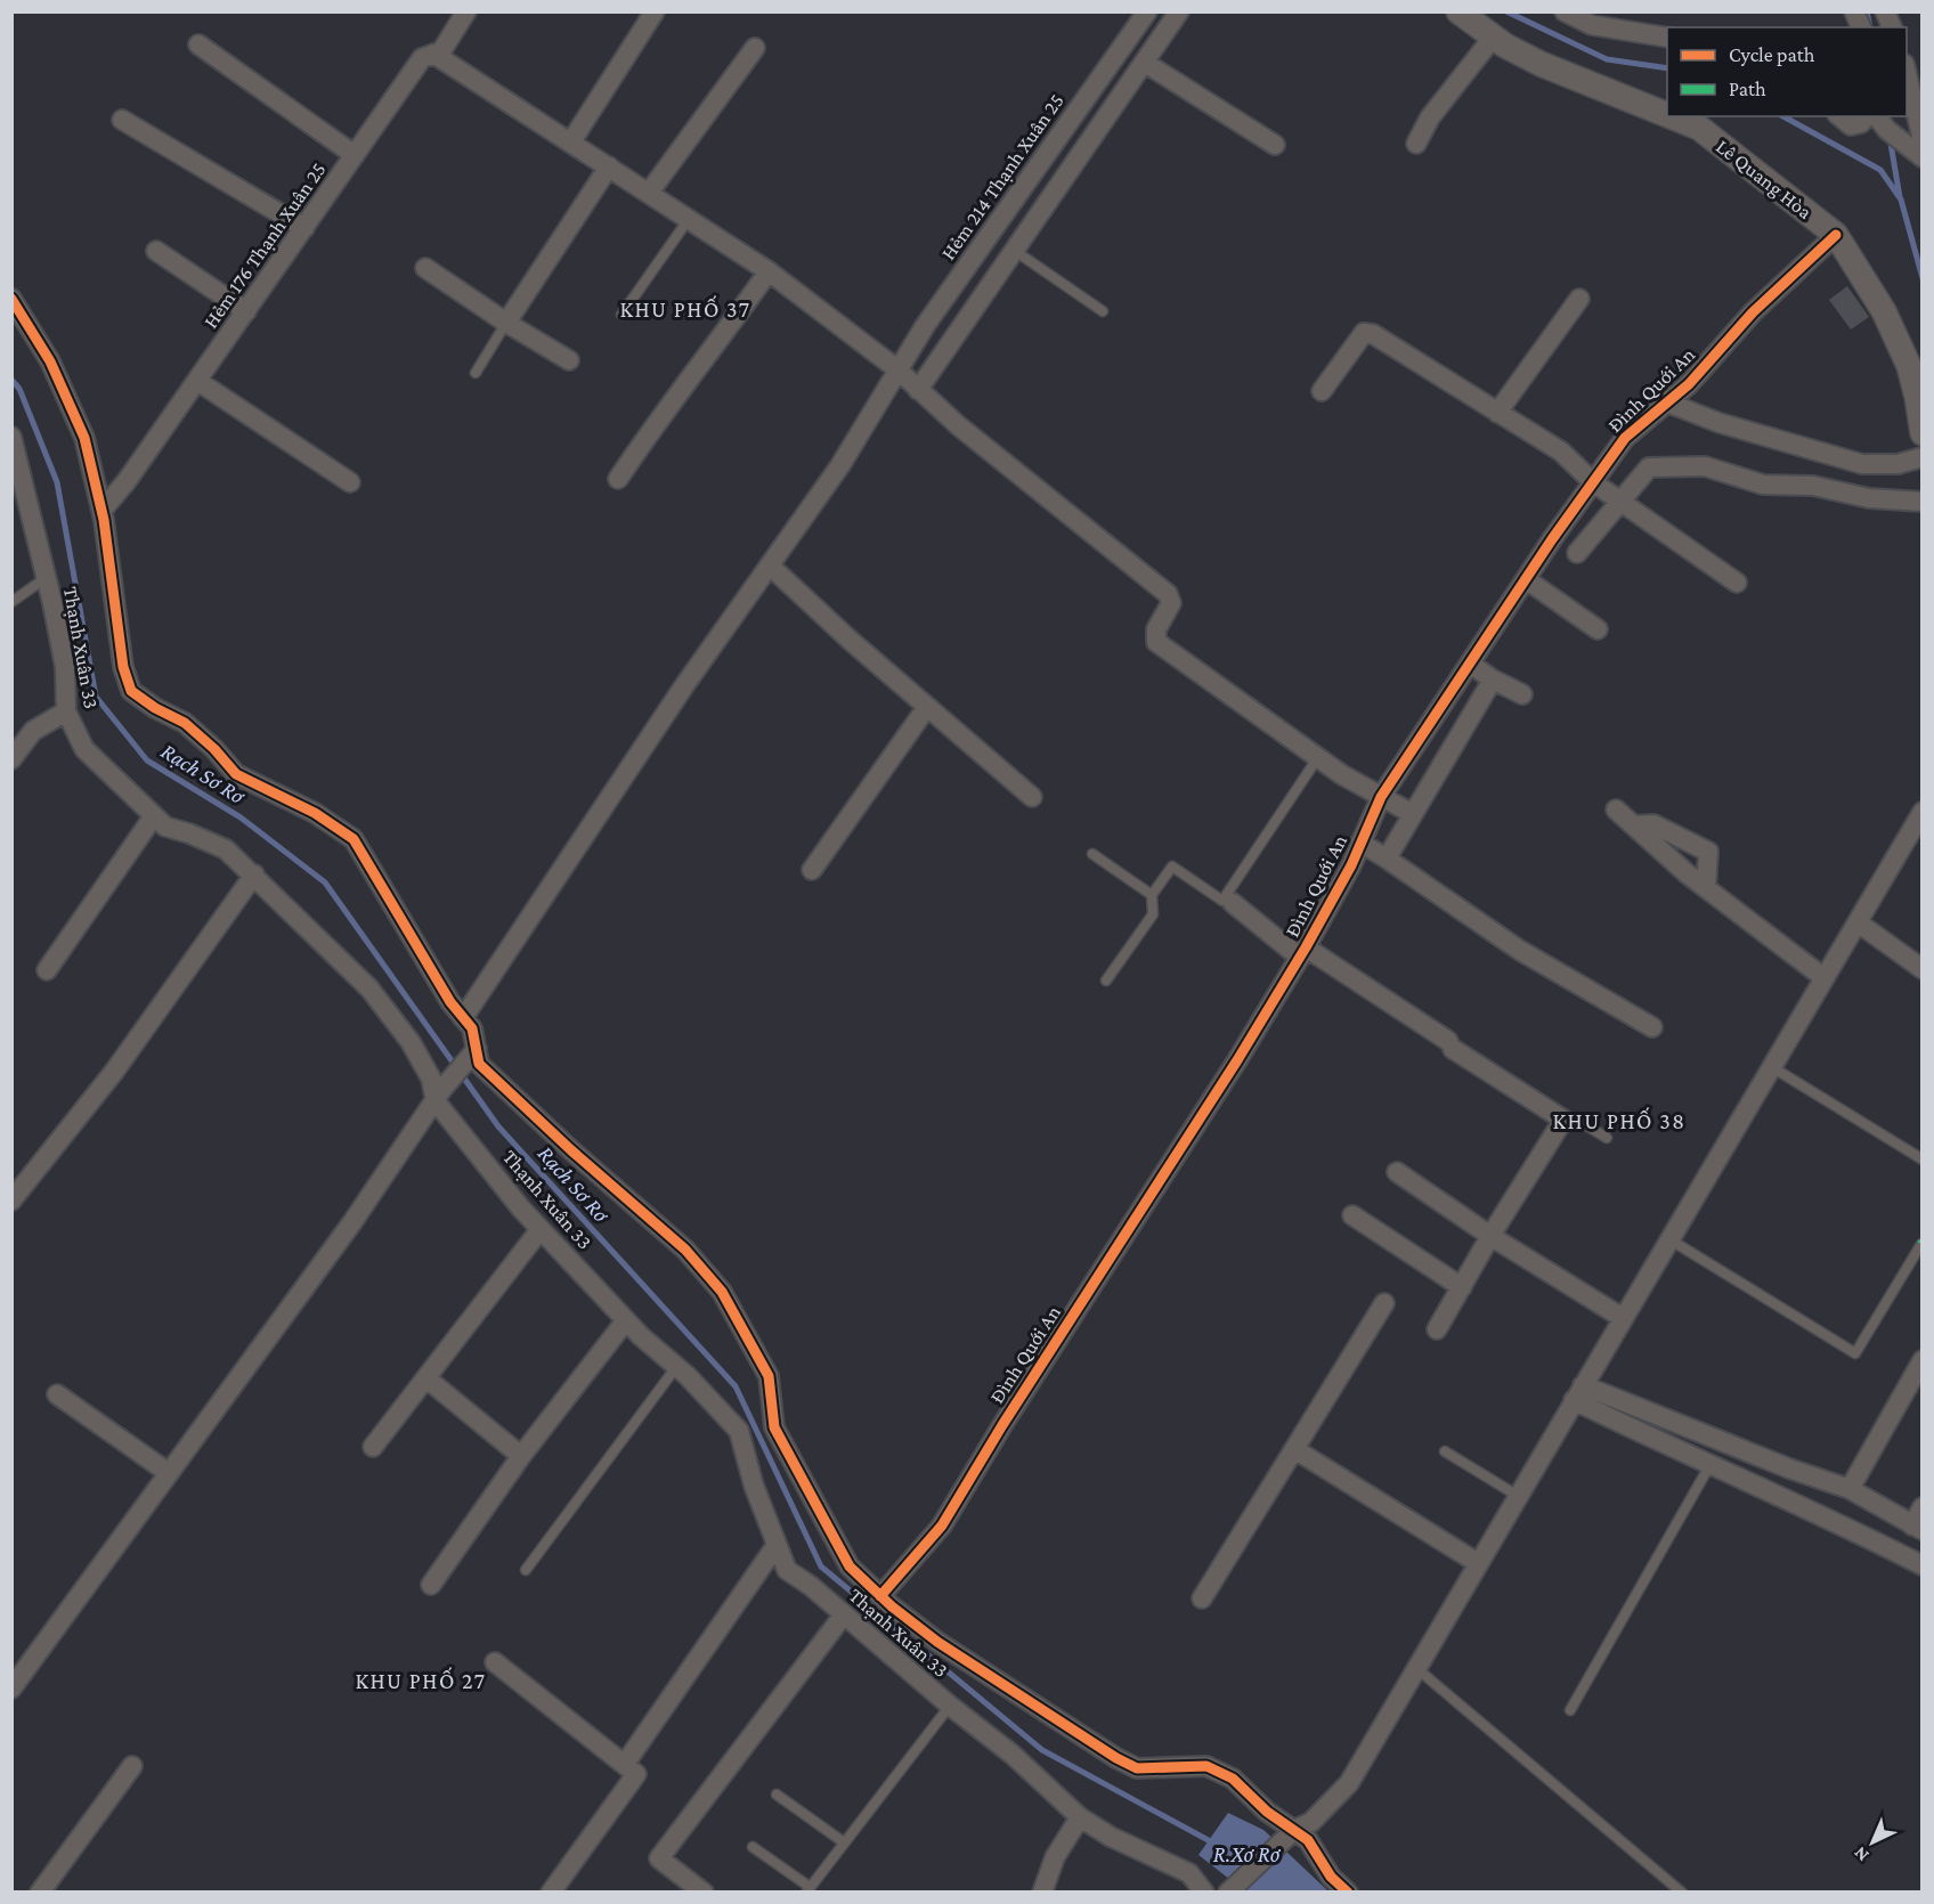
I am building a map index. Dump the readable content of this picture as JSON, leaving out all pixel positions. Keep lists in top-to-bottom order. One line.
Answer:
{"streets":{"street":["Hẻm 214 Thạnh Xuân 25","Lê Quang Hòa","Hẻm 176 Thạnh Xuân 25","Đình Quới An","Thạnh Xuân 33"]},"crossings":[["Lê Quang Hòa","Đình Quới An"]],"districts":["KHU PHỐ 37","KHU PHỐ 38","KHU PHỐ 27"],"water":["Rạch Sơ Rơ","R.Xơ Rơ"],"legend":["Cycle path","Path"],"north":"bottom left"}
